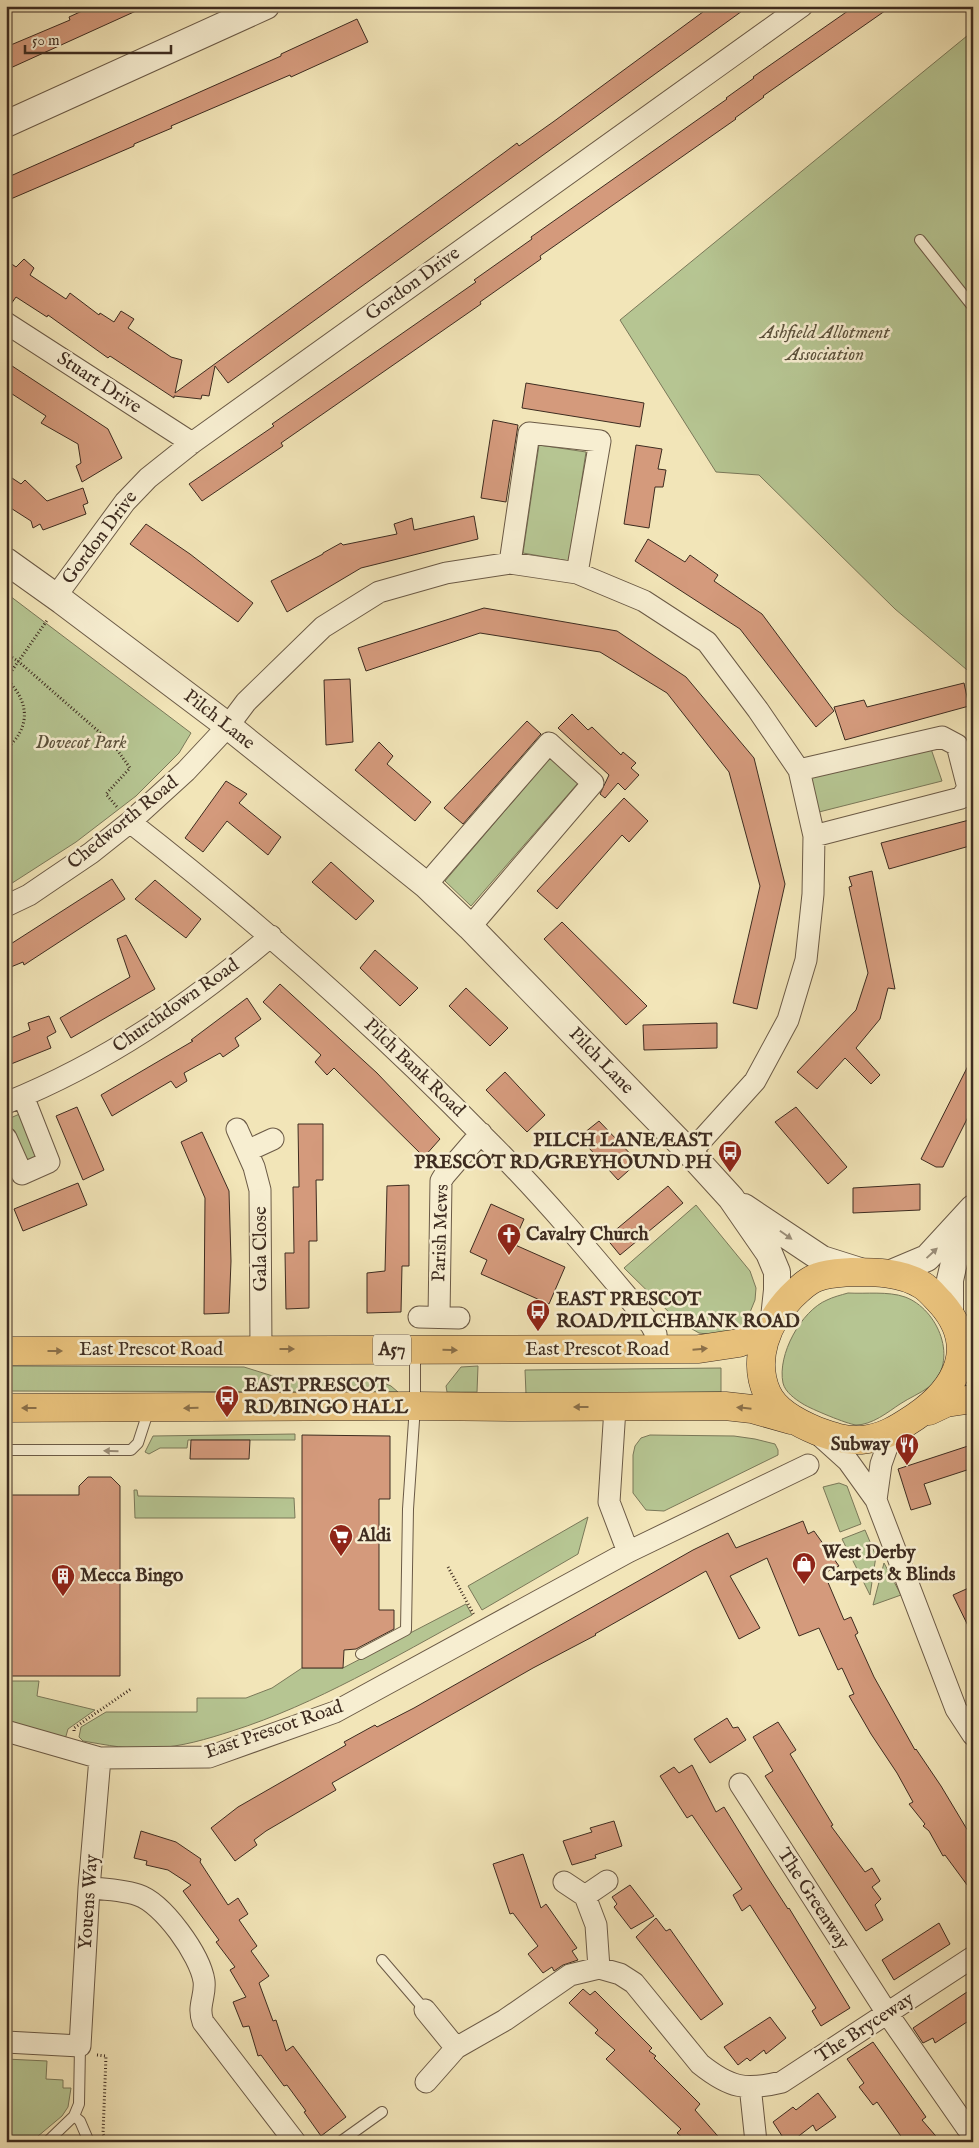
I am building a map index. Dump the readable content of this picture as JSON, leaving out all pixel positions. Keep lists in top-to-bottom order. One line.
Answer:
{"streets":{"highway":["East Prescot Road","A57"],"street":["Gordon Drive","Stuart Drive","Pilch Lane","Chedworth Road","Churchdown Road","Pilch Bank Road","Parish Mews","Gala Close","The Greenway","Youens Way","The Bryceway"]},"crossings":[["Gordon Drive","Stuart Drive"],["Gordon Drive","Pilch Lane"],["Pilch Lane","Chedworth Road"],["Pilch Lane","East Prescot Road"],["Pilch Lane","A57"],["Chedworth Road","Pilch Bank Road"],["Churchdown Road","Pilch Bank Road"],["Pilch Bank Road","Parish Mews"],["Pilch Bank Road","East Prescot Road"],["Gala Close","East Prescot Road"],["East Prescot Road","A57"],["East Prescot Road","Youens Way"],["The Greenway","The Bryceway"]],"parks":["Ashfield Allotment Association","Dovecot Park"],"places":{"bus stop":["PILCH LANE/EAST PRESCOT RD/GREYHOUND PH","EAST PRESCOT ROAD/PILCHBANK ROAD","EAST PRESCOT RD/BINGO HALL"],"church":["Cavalry Church"],"restaurant":["Subway"],"supermarket":["Aldi"],"shop":["West Derby Carpets & Blinds"],"building":["Mecca Bingo"]},"scale_bar":"50 m"}
